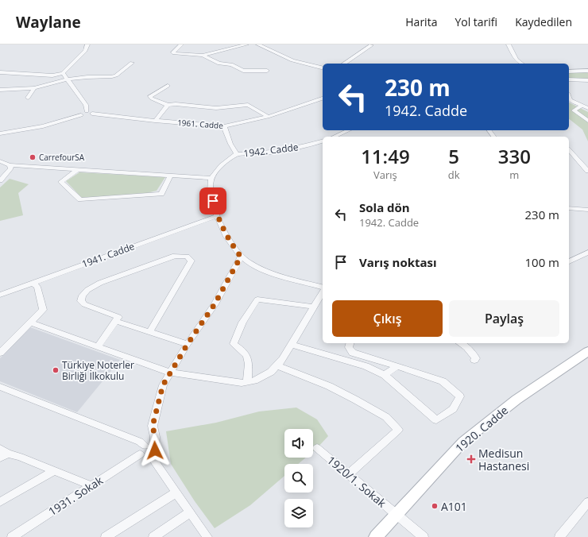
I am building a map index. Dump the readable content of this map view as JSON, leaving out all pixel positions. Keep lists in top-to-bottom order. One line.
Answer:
{"streets":{"main road":["1920. Cadde"],"street":["1961. Cadde","1942. Cadde","1941. Cadde","1920/1. Sokak","1931. Sokak"]},"crossings":[["1920. Cadde","1920/1. Sokak"]],"places":{"other":["CarrefourSA","Türkiye Noterler Birliği İlkokulu","A101"],"health":["Medisun Hastanesi"]},"page":{"header":"Waylane","nav":["Harita","Yol tarifi","Kaydedilen"],"turn":["230 m","1942. Cadde"],"eta":["11:49","Varış","5","dk","330","m"],"list":[{"name":"Sola dön","note":"1942. Cadde","value":"230 m"},{"name":"Varış noktası","value":"100 m"}],"buttons":["Çıkış","Paylaş"]}}
